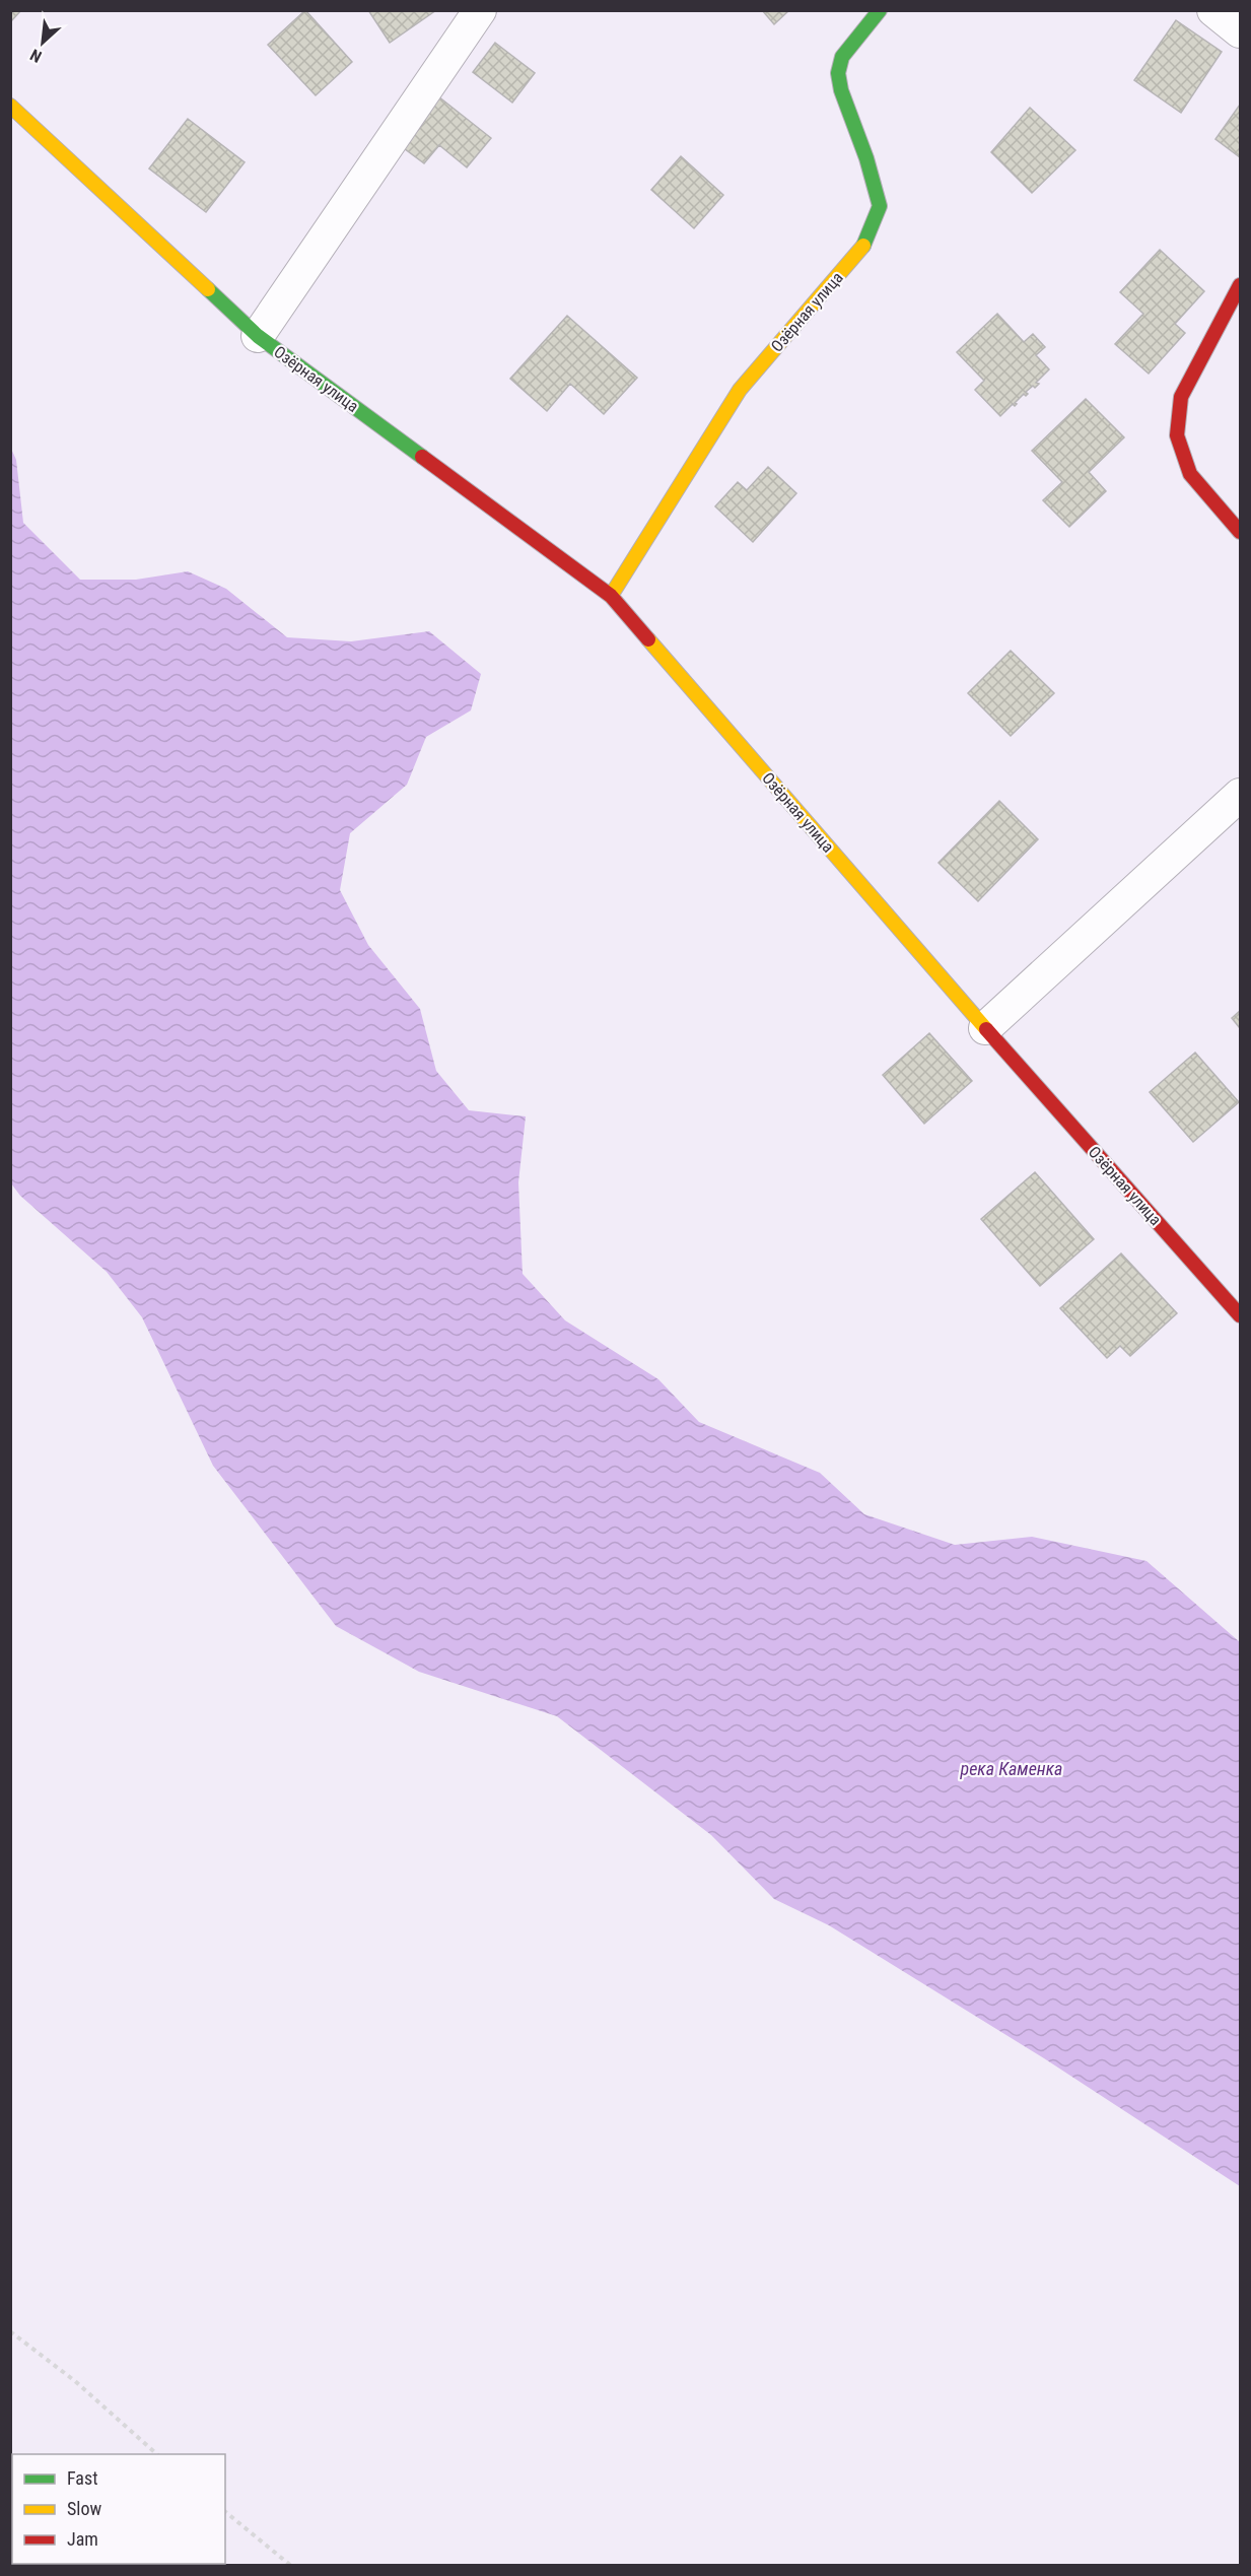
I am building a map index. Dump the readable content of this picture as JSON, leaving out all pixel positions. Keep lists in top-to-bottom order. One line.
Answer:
{"streets":{"street":["Озёрная улица"]},"water":["река Каменка"],"legend":["Fast","Slow","Jam"],"north":"bottom left"}
